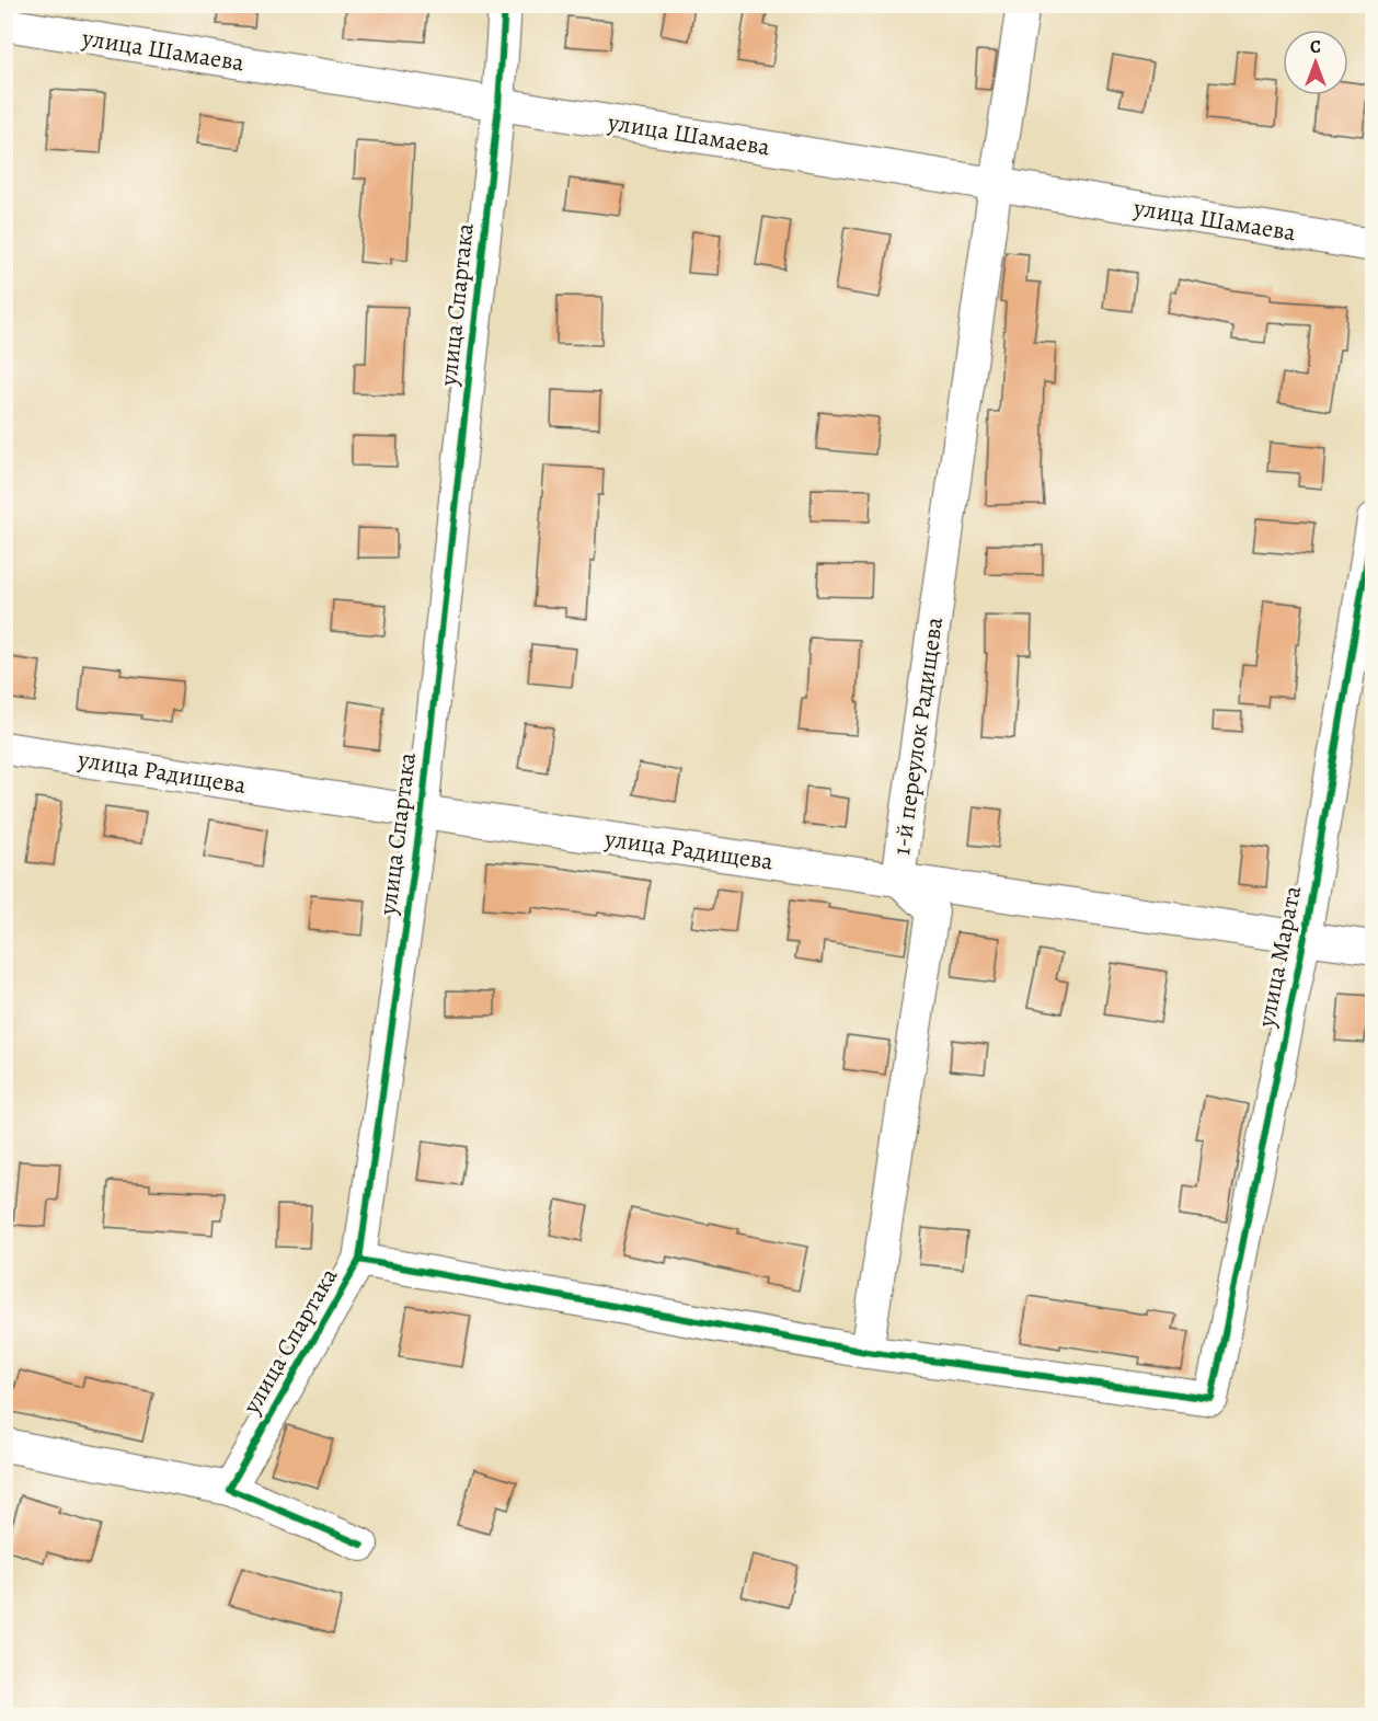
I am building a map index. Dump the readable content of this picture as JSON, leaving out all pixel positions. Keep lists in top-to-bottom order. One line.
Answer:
{"streets":{"street":["улица Шамаева","улица Спартака","1-й переулок Радищева","улица Радищева","улица Марата"]},"crossings":[["улица Шамаева","улица Спартака"],["улица Шамаева","1-й переулок Радищева"],["улица Спартака","улица Радищева"],["1-й переулок Радищева","улица Радищева"],["1-й переулок Радищева","улица Марата"],["улица Радищева","улица Марата"]],"north":"top"}
